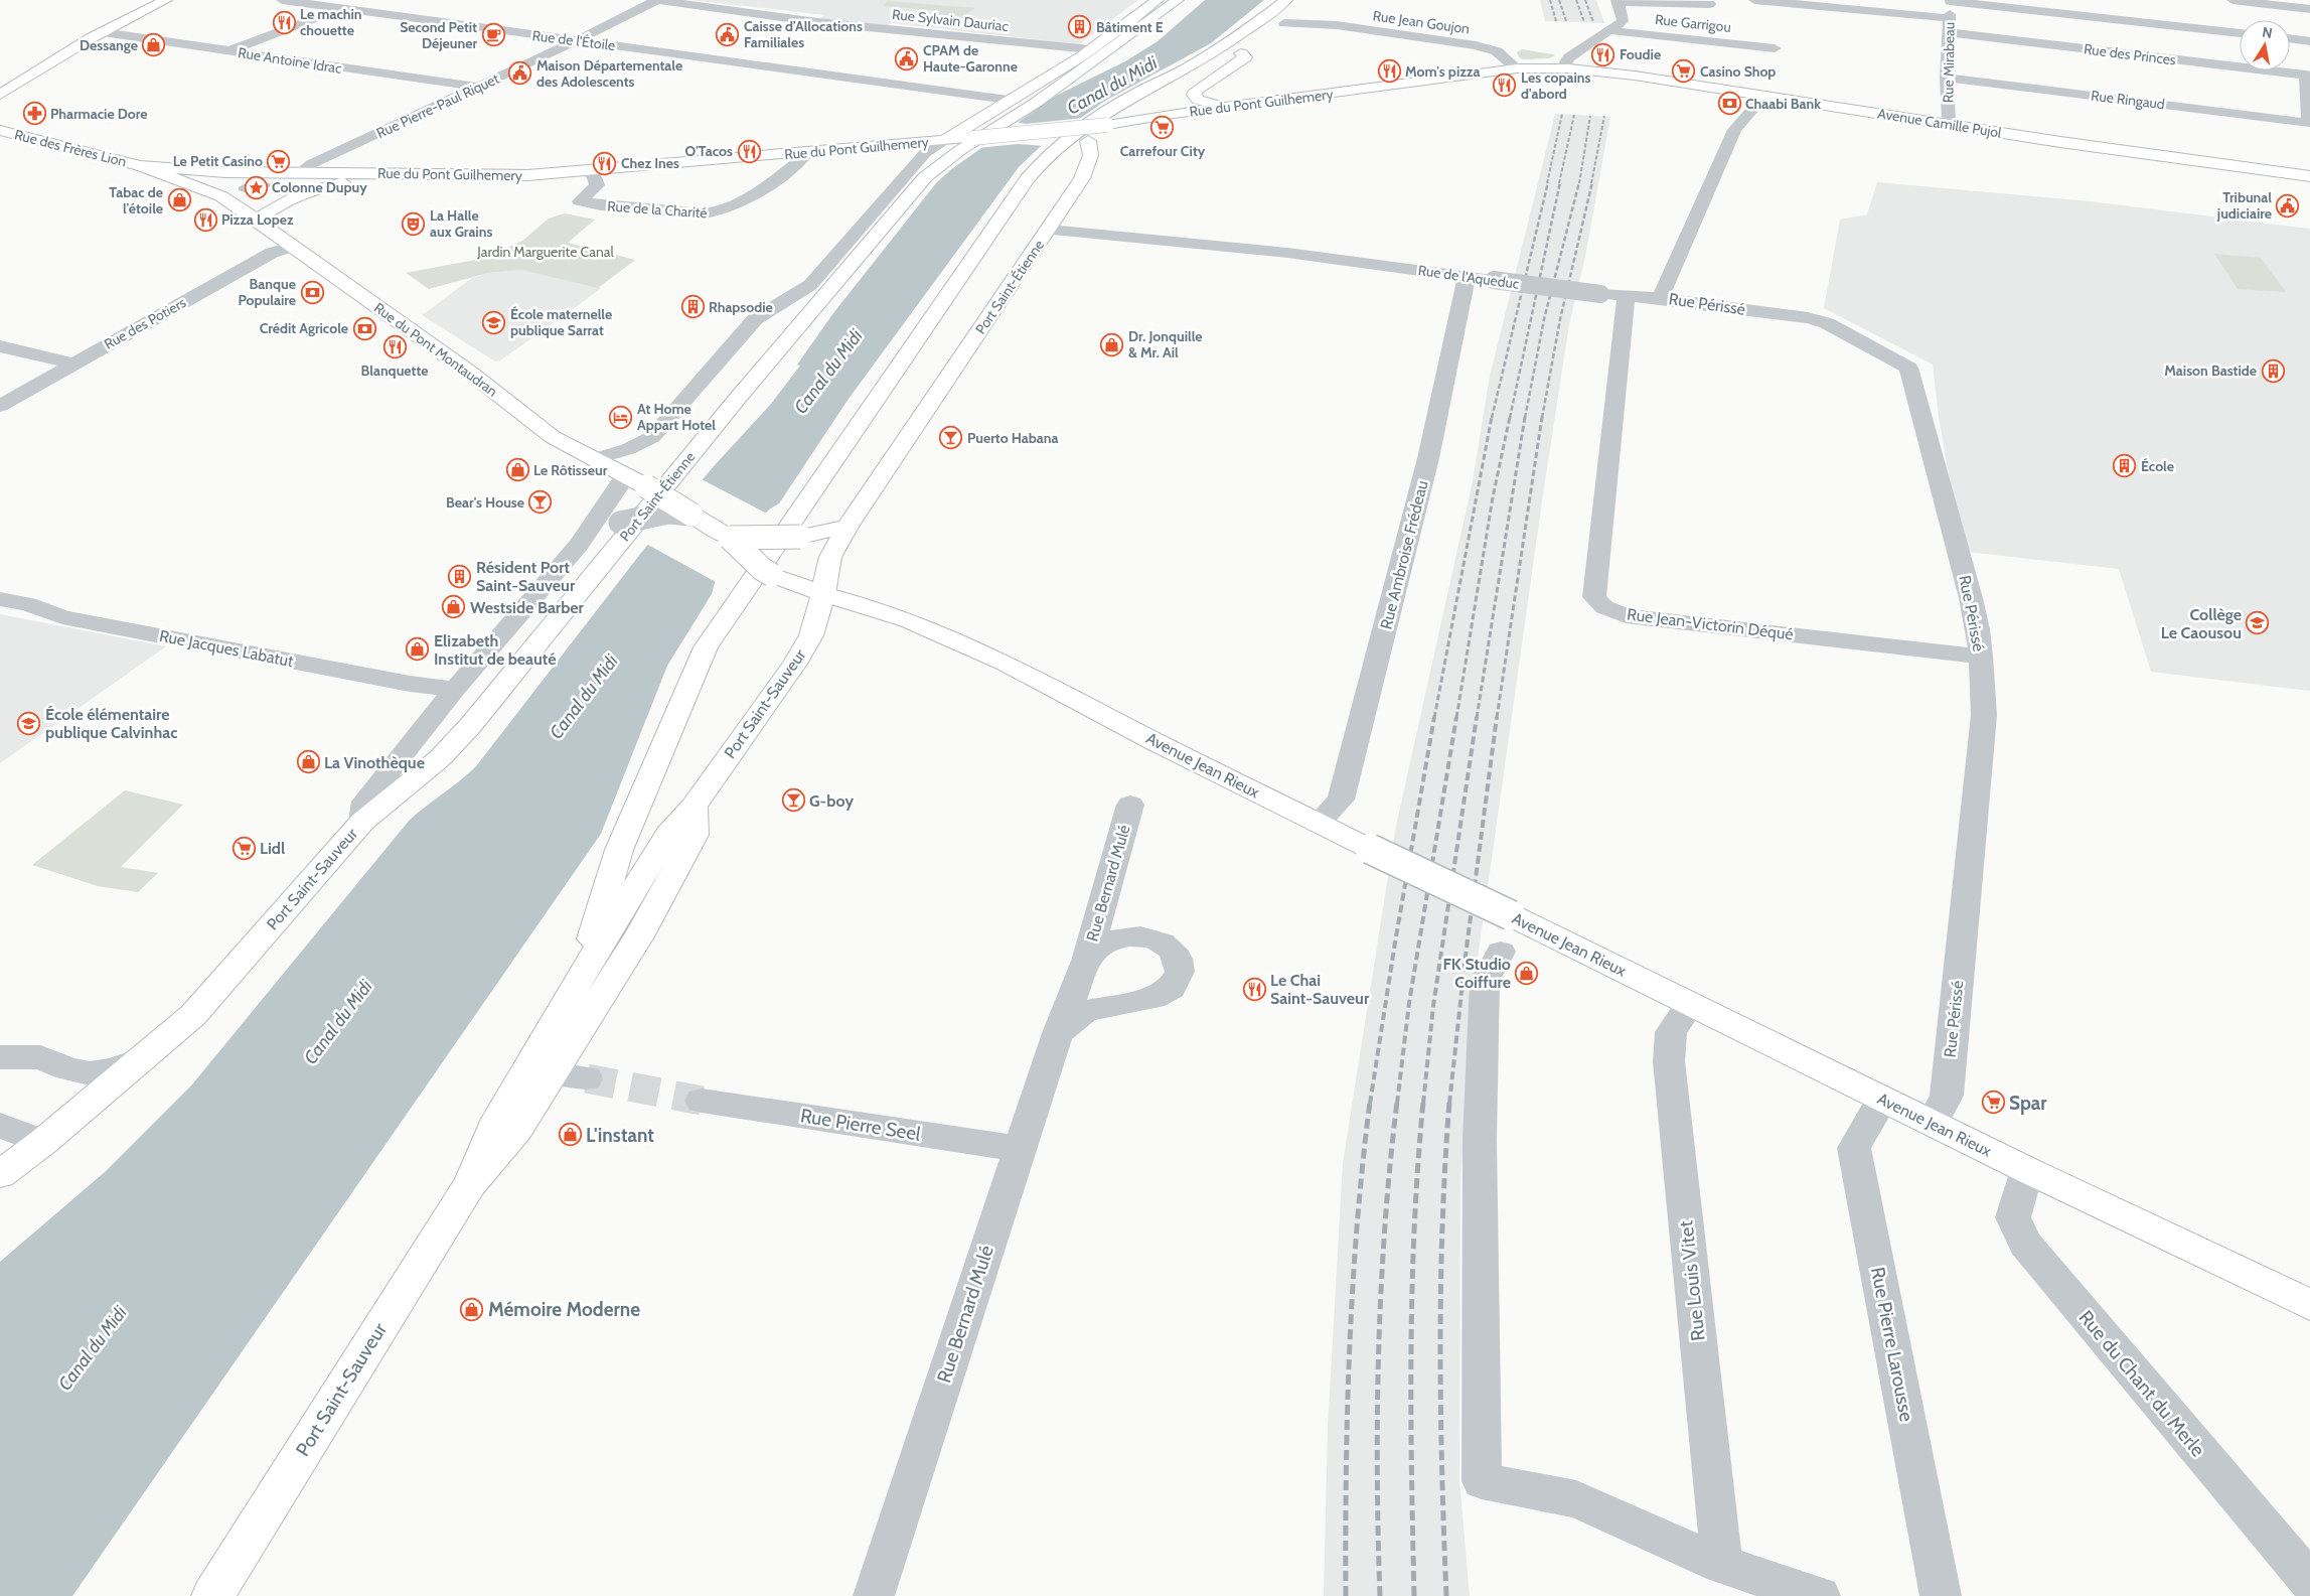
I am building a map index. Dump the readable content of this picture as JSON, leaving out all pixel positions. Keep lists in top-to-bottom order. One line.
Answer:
{"streets":{"main road":["Rue du Pont Guilhemery","Avenue Camille Pujol","Rue des Frères Lion","Port Saint-Étienne","Rue du Pont Montaudran","Port Saint-Sauveur","Avenue Jean Rieux"],"street":["Rue Sylvain Dauriac","Rue Jean Goujon","Rue Garrigou","Rue de l'Étoile","Rue des Princes","Rue Antoine Idrac","Rue Mirabeau","Rue Ringaud","Rue Pierre-Paul Riquet","Rue de la Charité","Rue de l'Aqueduc","Rue Périssé","Rue des Potiers","Rue Ambroise Frédeau","Rue Jean-Victorin Déqué","Rue Jacques Labatut","Rue Bernard Mulé","Rue Pierre Seel","Rue Louis Vitet","Rue Pierre Larousse","Rue du Chant du Merle"]},"crossings":[["Rue Sylvain Dauriac","Rue Pierre-Paul Riquet"],["Rue Jean Goujon","Rue du Pont Guilhemery"],["Rue de l'Étoile","Rue Pierre-Paul Riquet"],["Rue des Princes","Rue Mirabeau"],["Rue Antoine Idrac","Rue Pierre-Paul Riquet"],["Rue Mirabeau","Rue Ringaud"],["Rue Mirabeau","Avenue Camille Pujol"],["Rue du Pont Guilhemery","Rue Pierre-Paul Riquet"],["Rue du Pont Guilhemery","Avenue Camille Pujol"],["Rue du Pont Guilhemery","Rue des Frères Lion"],["Rue du Pont Guilhemery","Rue de la Charité"],["Rue du Pont Guilhemery","Port Saint-Étienne"],["Rue du Pont Guilhemery","Rue du Pont Montaudran"],["Rue des Frères Lion","Rue du Pont Montaudran"],["Rue de l'Aqueduc","Port Saint-Étienne"],["Rue de l'Aqueduc","Rue Périssé"],["Rue de l'Aqueduc","Rue Ambroise Frédeau"],["Rue de l'Aqueduc","Rue Jean-Victorin Déqué"],["Port Saint-Étienne","Rue du Pont Montaudran"],["Port Saint-Étienne","Port Saint-Sauveur"],["Port Saint-Étienne","Avenue Jean Rieux"],["Rue Périssé","Rue Jean-Victorin Déqué"],["Rue Périssé","Avenue Jean Rieux"],["Rue des Potiers","Rue du Pont Montaudran"],["Rue du Pont Montaudran","Port Saint-Sauveur"],["Rue du Pont Montaudran","Avenue Jean Rieux"],["Rue Ambroise Frédeau","Avenue Jean Rieux"],["Rue Jacques Labatut","Port Saint-Sauveur"],["Port Saint-Sauveur","Avenue Jean Rieux"],["Avenue Jean Rieux","Rue Louis Vitet"],["Avenue Jean Rieux","Rue Pierre Larousse"],["Avenue Jean Rieux","Rue du Chant du Merle"],["Rue Bernard Mulé","Rue Pierre Seel"]],"water":["Canal du Midi"],"parks":["Jardin Marguerite Canal"],"places":{"restaurant":["Le machin chouette","Foudie","Mom's pizza","Les copains d'abord","O'Tacos","Chez Ines","Pizza Lopez","Blanquette","Le Chai Saint-Sauveur"],"building":["Bâtiment E","Rhapsodie","Maison Bastide","École","Résident Port Saint-Sauveur"],"public building":["Caisse d'Allocations Familiales","CPAM de Haute-Garonne","Maison Départementale des Adolescents","Tribunal judiciaire"],"cafe":["Second Petit Déjeuner"],"shop":["Dessange","Tabac de l'étoile","Dr. Jonquille & Mr. Ail","Le Rôtisseur","Westside Barber","Elizabeth Institut de beauté","La Vinothèque","FK Studio Coiffure","L'instant","Mémoire Moderne"],"supermarket":["Casino Shop","Carrefour City","Le Petit Casino","Lidl","Spar"],"bank":["Chaabi Bank","Banque Populaire","Crédit Agricole"],"pharmacy":["Pharmacie Dore"],"place":["Colonne Dupuy"],"theatre":["La Halle aux Grains"],"school or university":["École maternelle publique Sarrat","Collège Le Caousou","École élémentaire publique Calvinhac"],"hotel":["At Home Appart Hotel"],"bar":["Puerto Habana","Bear's House","G-boy"]},"north":"top"}
